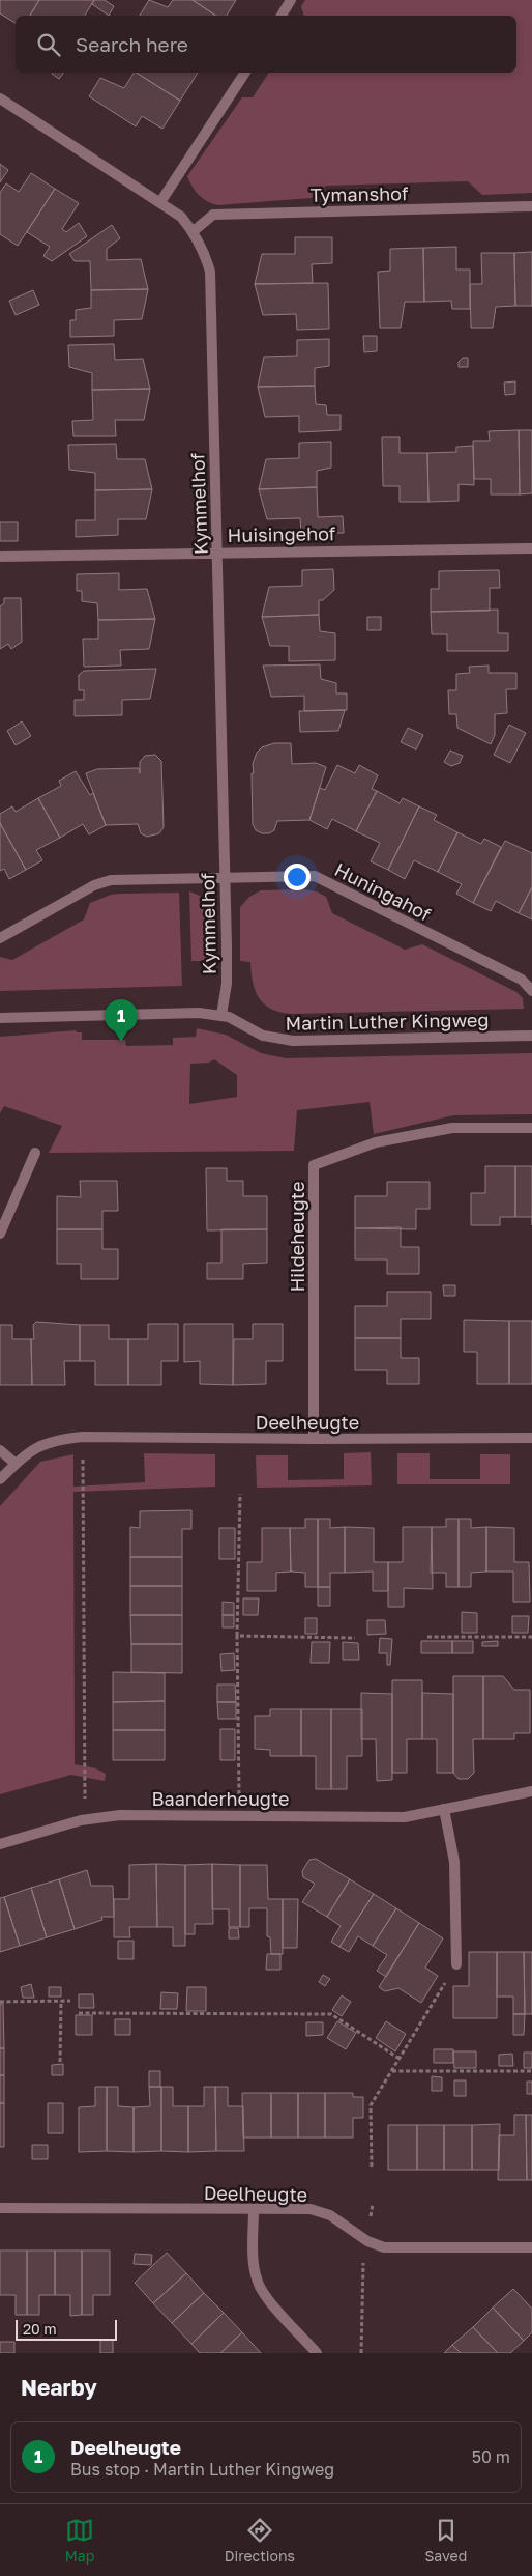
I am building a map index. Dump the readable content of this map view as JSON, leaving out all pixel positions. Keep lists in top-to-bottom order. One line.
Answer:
{"streets":{"street":["Tymanshof","Kymmelhof","Huisingehof","Huningahof","Martin Luther Kingweg","Hildeheugte","Deelheugte","Baanderheugte"]},"crossings":[["Tymanshof","Kymmelhof"],["Kymmelhof","Huisingehof"],["Kymmelhof","Huningahof"],["Kymmelhof","Martin Luther Kingweg"],["Hildeheugte","Deelheugte"]],"scale_bar":"20 m","page":{"search":"Search here","pins":"1","scale":"20 m","heading":"Nearby","list":[{"mark":"1","name":"Deelheugte","note":"Bus stop · Martin Luther Kingweg","value":"50 m"}],"nav":["Map","Directions","Saved"]}}
